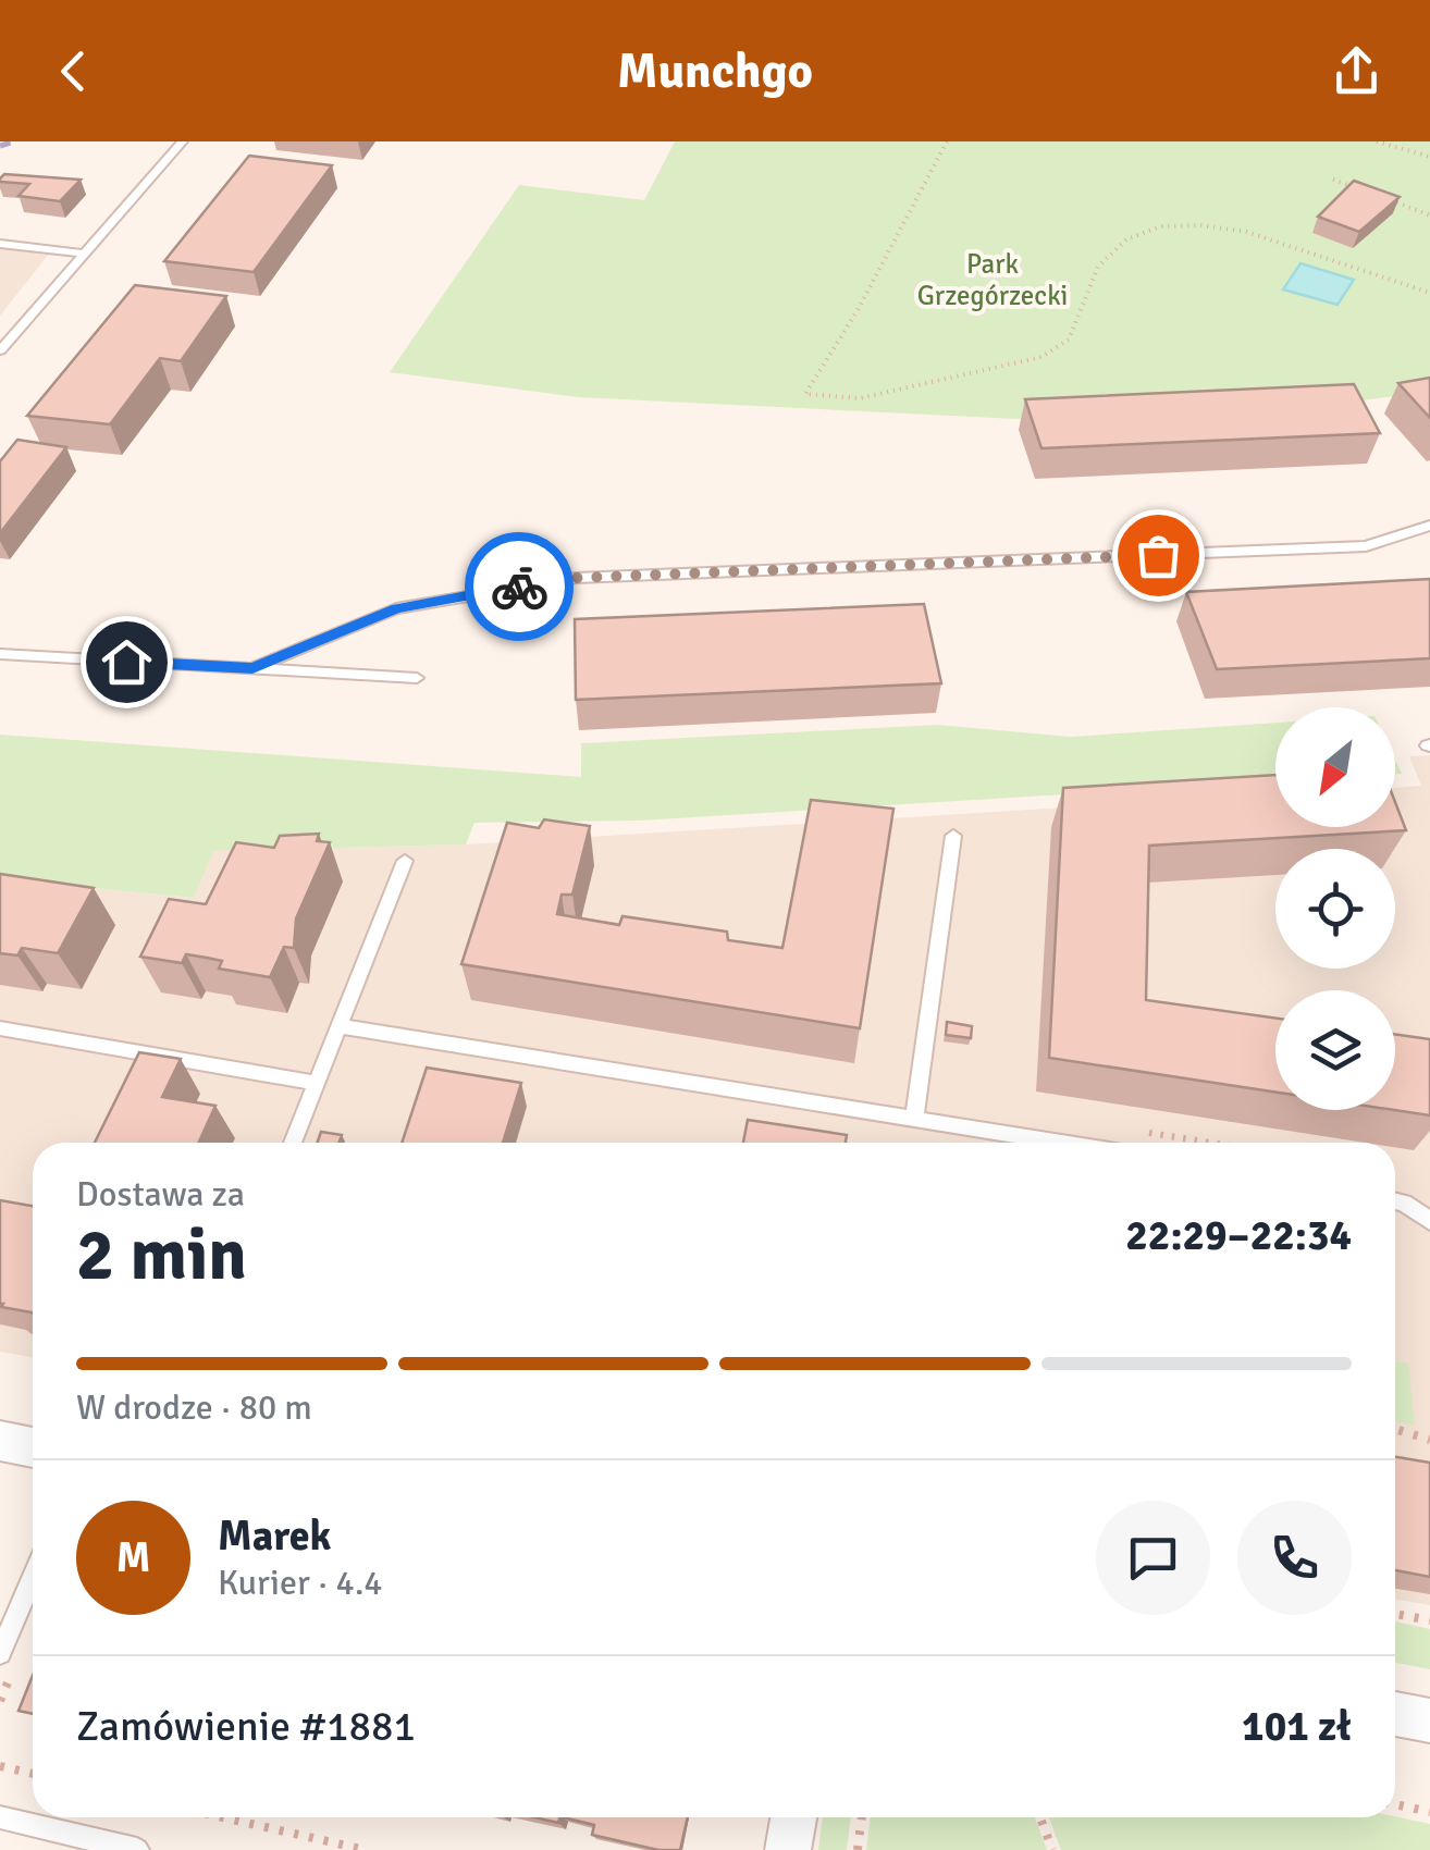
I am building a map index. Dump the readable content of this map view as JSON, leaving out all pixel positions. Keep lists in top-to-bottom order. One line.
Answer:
{"parks":["Park Grzegórzecki"],"north":"bottom left","page":{"header":"Munchgo","heading":["2 min","Dostawa za","22:29–22:34"],"panel":["Marek","Kurier · 4.4","Zamówienie #1881","101 zł"],"bar":"W drodze · 80 m","round":"M"}}
